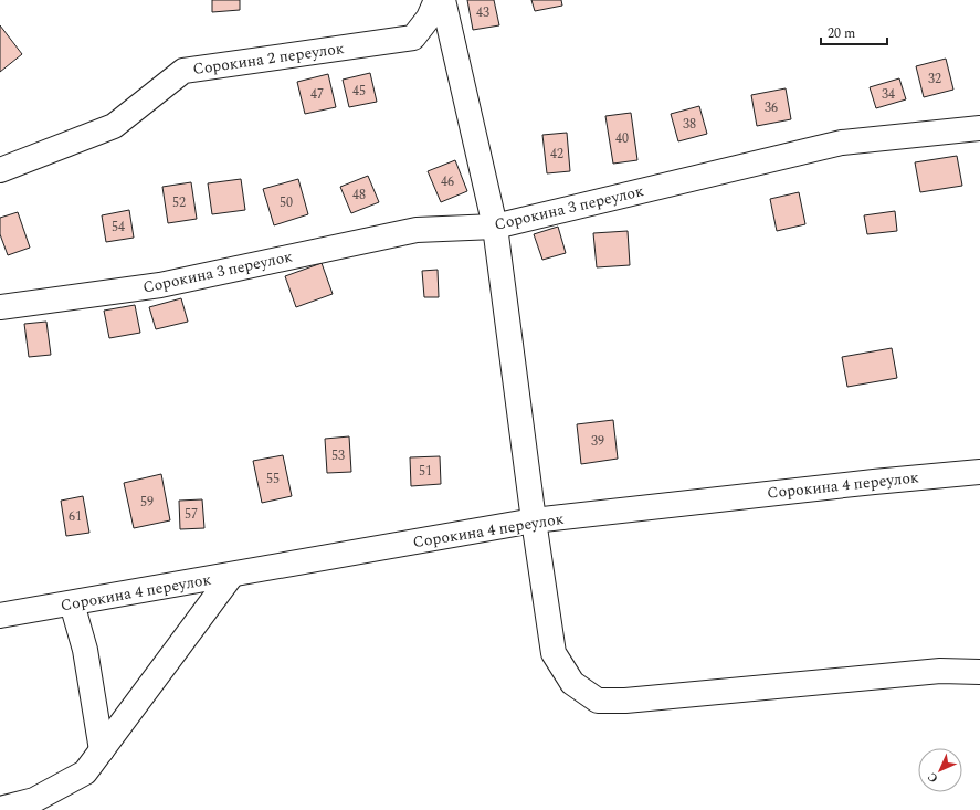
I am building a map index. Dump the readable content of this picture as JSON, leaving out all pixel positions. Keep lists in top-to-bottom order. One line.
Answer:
{"streets":{"street":["Сорокина 2 переулок","Сорокина 3 переулок","Сорокина 4 переулок"]},"house_numbers":["43","32","45","47","34","36","38","40","42","46","48","52","50","54","39","53","51","55","59","57","61"],"scale_bar":"20 m","north":"bottom left"}
